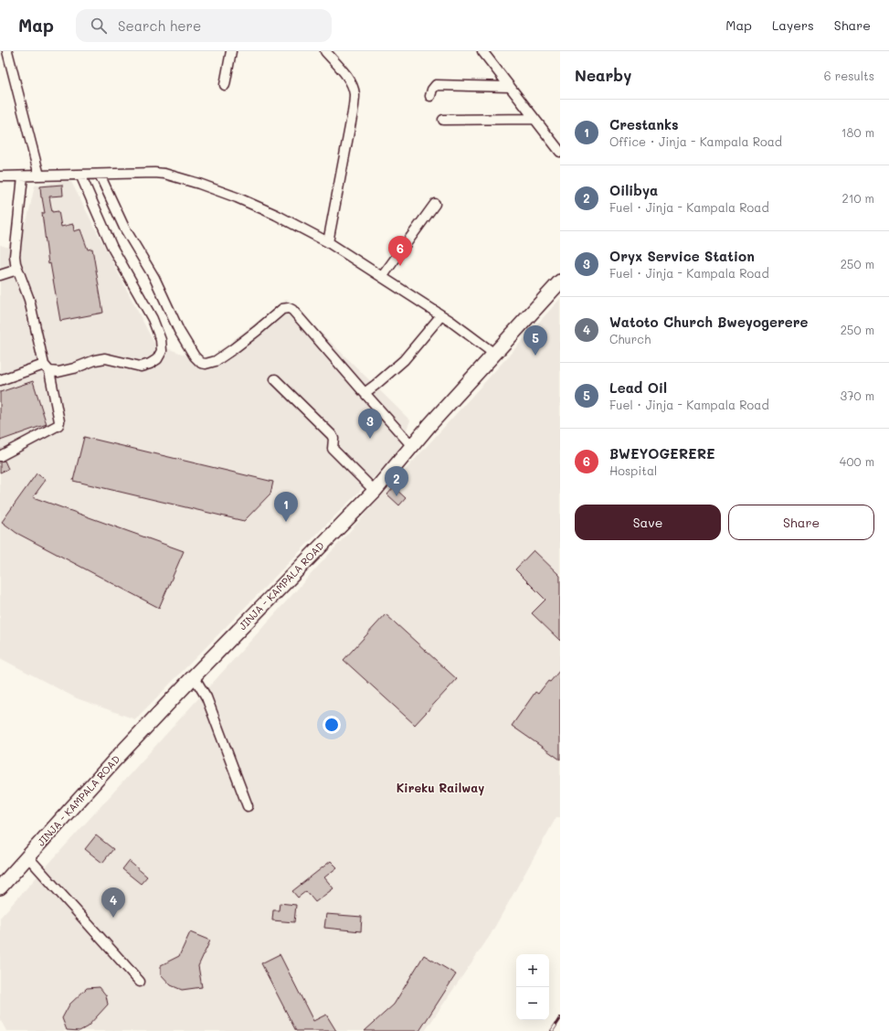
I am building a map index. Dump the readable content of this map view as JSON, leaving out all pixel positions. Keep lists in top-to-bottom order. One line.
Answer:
{"streets":{"highway":["JINJA - KAMPALA ROAD"]},"districts":["Kireku Railway"],"page":{"header":"Map","search":"Search here","nav":["Map","Layers","Share"],"heading":["Nearby","6 results"],"list":[{"mark":"1","name":"Crestanks","note":"Office · Jinja - Kampala Road","value":"180 m"},{"mark":"2","name":"Oilibya","note":"Fuel · Jinja - Kampala Road","value":"210 m"},{"mark":"3","name":"Oryx Service Station","note":"Fuel · Jinja - Kampala Road","value":"250 m"},{"mark":"4","name":"Watoto Church Bweyogerere","note":"Church","value":"250 m"},{"mark":"5","name":"Lead Oil","note":"Fuel · Jinja - Kampala Road","value":"370 m"},{"mark":"6","name":"BWEYOGERERE","note":"Hospital","value":"400 m"}],"pins":["6","5","3","2","1","4"],"buttons":["Save","Share"],"map_buttons":["+","−"]}}
